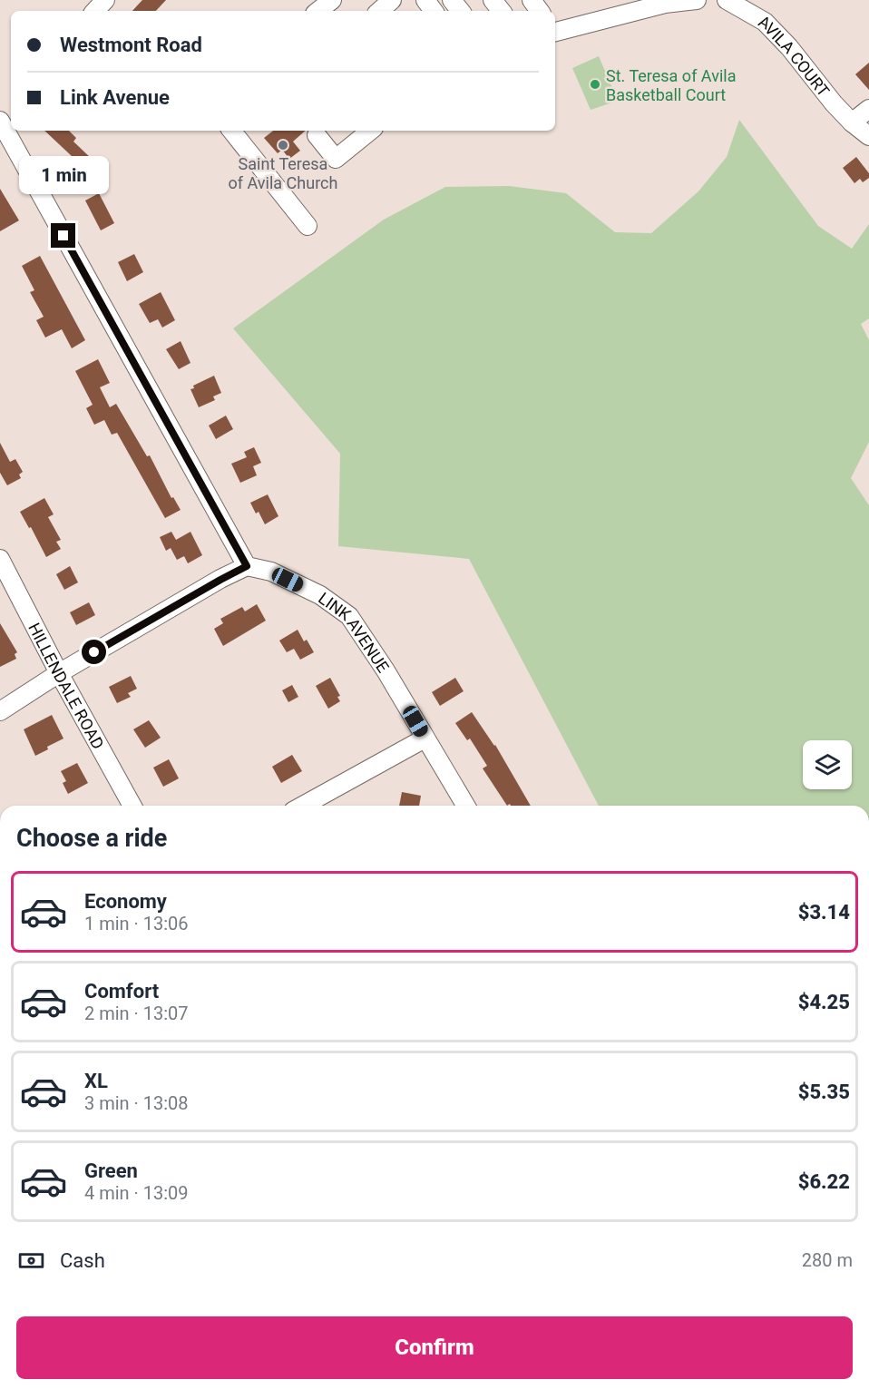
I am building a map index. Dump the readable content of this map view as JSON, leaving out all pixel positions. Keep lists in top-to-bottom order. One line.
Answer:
{"streets":{"street":["AVILA COURT","LINK AVENUE","HILLENDALE ROAD"]},"places":["St. Teresa of Avila Basketball Court","Saint Teresa of Avila Church"],"page":{"banner":["Westmont Road","Link Avenue"],"bubble":"1 min","heading":"Choose a ride","list":[{"name":"Economy","note":"1 min · 13:06","value":"$3.14"},{"name":"Comfort","note":"2 min · 13:07","value":"$4.25"},{"name":"XL","note":"3 min · 13:08","value":"$5.35"},{"name":"Green","note":"4 min · 13:09","value":"$6.22"}],"pay":["Cash","280 m"],"buttons":"Confirm"}}
